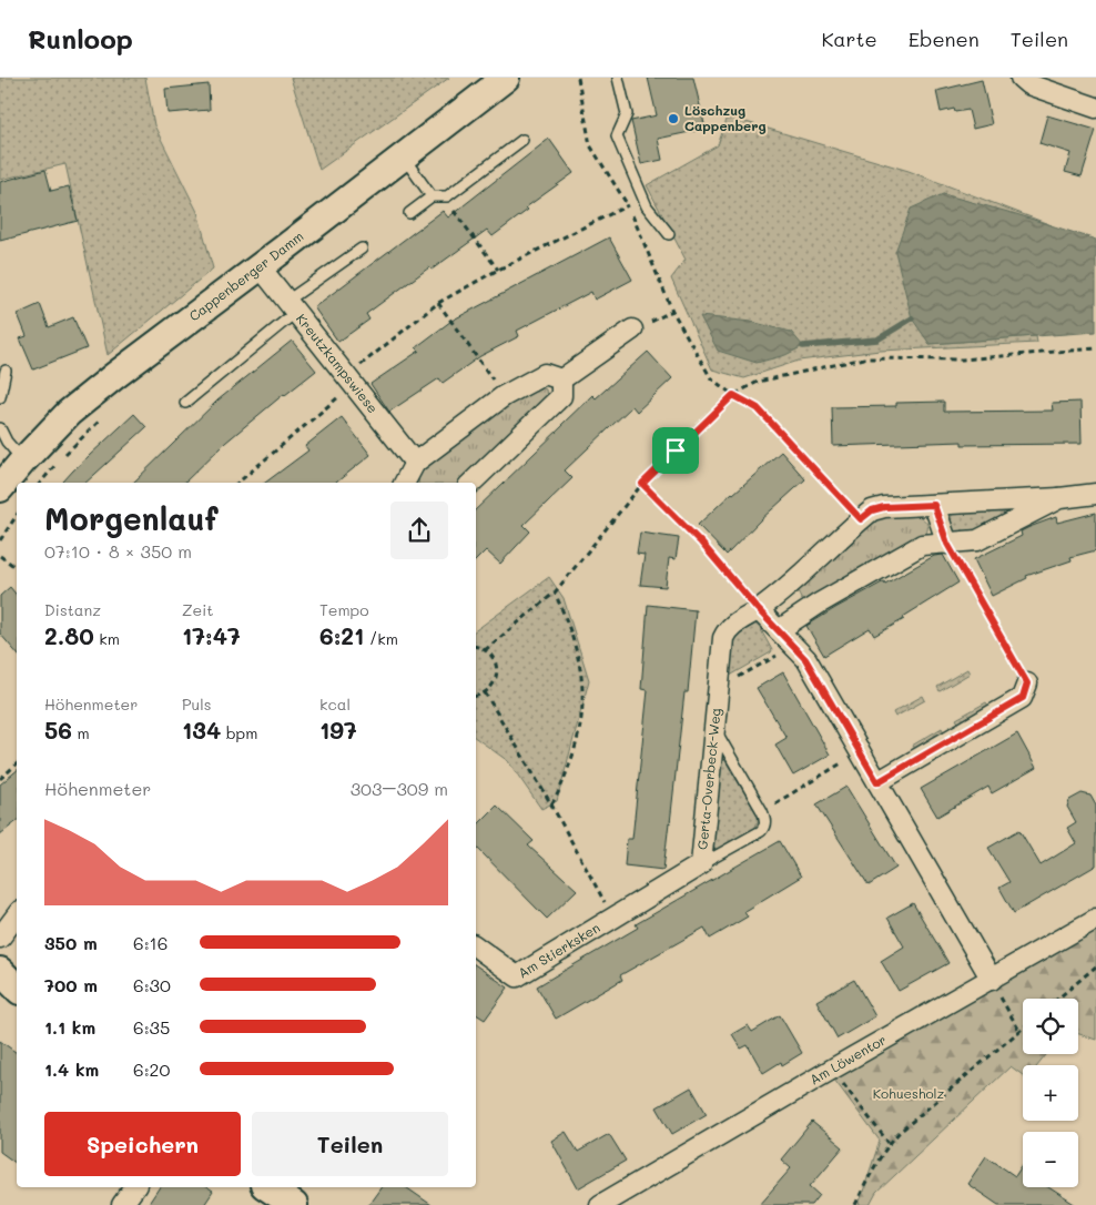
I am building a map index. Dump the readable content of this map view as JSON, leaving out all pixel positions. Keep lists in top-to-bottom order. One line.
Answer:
{"streets":{"main road":["Cappenberger Damm"],"street":["Kreutzkampswiese","Gerta-Overbeck-Weg","Am Stierksken","Am Löwentor"]},"crossings":[["Cappenberger Damm","Kreutzkampswiese"],["Gerta-Overbeck-Weg","Am Stierksken"]],"parks":["Kohuesholz"],"places":["Löschzug Cappenberg"],"page":{"header":"Runloop","nav":["Karte","Ebenen","Teilen"],"heading":["Morgenlauf","07:10 · 8 × 350 m"],"stats":[["Distanz","2.80 km"],["Zeit","17:47"],["Tempo","6:21 /km"],["Höhenmeter","56 m"],["Puls","134 bpm"],["kcal","197"]],"chart":["Höhenmeter","303–309 m"],"list":[{"name":"350 m","note":"6:16"},{"name":"700 m","note":"6:30"},{"name":"1.1 km","note":"6:35"},{"name":"1.4 km","note":"6:20"}],"map_buttons":["+","−"],"buttons":["Speichern","Teilen"]}}
